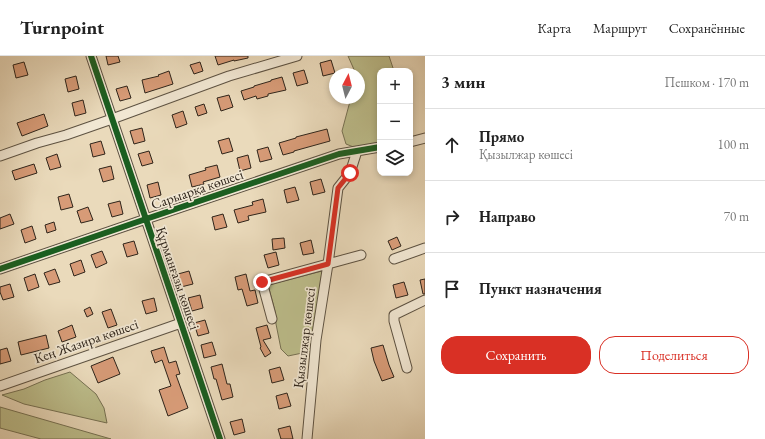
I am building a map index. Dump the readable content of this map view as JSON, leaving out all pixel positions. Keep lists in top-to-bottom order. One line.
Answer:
{"streets":{"street":["Сарыарқа көшесі","Құрманғазы көшесі","Қызылжар көшесі","Кең Жазира көшесі"]},"crossings":[["Сарыарқа көшесі","Құрманғазы көшесі"],["Сарыарқа көшесі","Қызылжар көшесі"],["Құрманғазы көшесі","Кең Жазира көшесі"]],"north":"top","page":{"header":"Turnpoint","nav":["Карта","Маршрут","Сохранённые"],"heading":["3 мин","Пешком · 170 m"],"map_buttons":["+","−"],"list":[["Прямо","Қызылжар көшесі","100 m"],["Направо","70 m"],"Пункт назначения"],"buttons":["Сохранить","Поделиться"]}}
